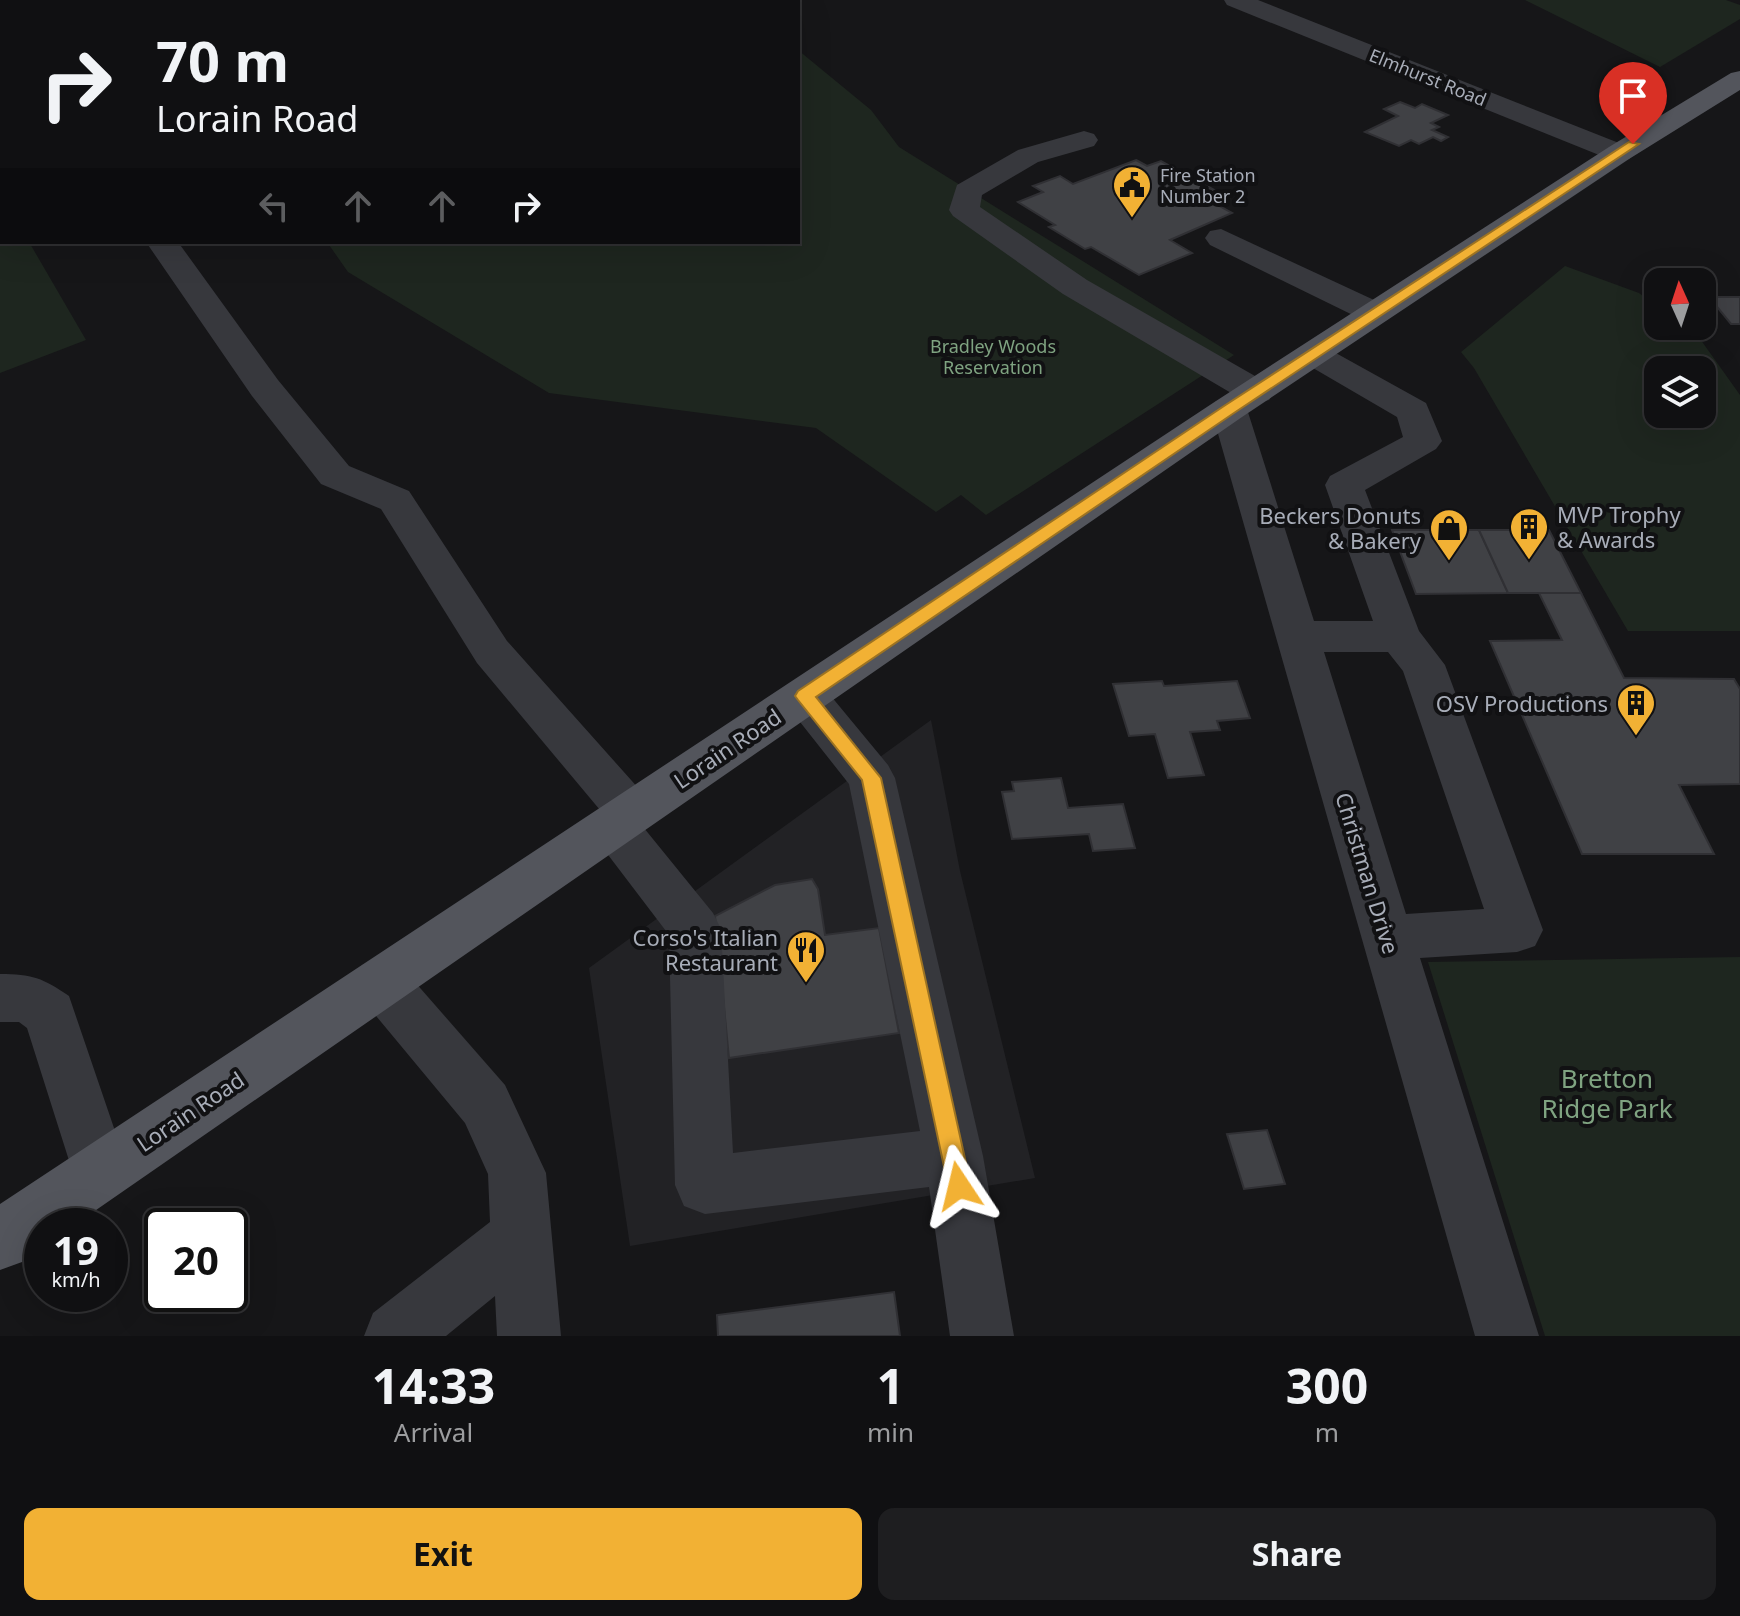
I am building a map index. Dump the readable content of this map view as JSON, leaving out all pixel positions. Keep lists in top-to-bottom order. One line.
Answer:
{"streets":{"main road":["Lorain Road"],"street":["Elmhurst Road","Christman Drive"]},"crossings":[["Elmhurst Road","Lorain Road"],["Lorain Road","Christman Drive"]],"parks":["Bradley Woods Reservation","Bretton Ridge Park"],"places":{"public building":["Fire Station Number 2"],"building":["MVP Trophy & Awards","OSV Productions"],"shop":["Beckers Donuts & Bakery"],"restaurant":["Corso's Italian Restaurant"]},"north":"top","page":{"turn":["70 m","Lorain Road"],"speed":"19 km/h","limit":"20","eta":["14:33","Arrival","1","min","300","m"],"buttons":["Exit","Share"]}}
